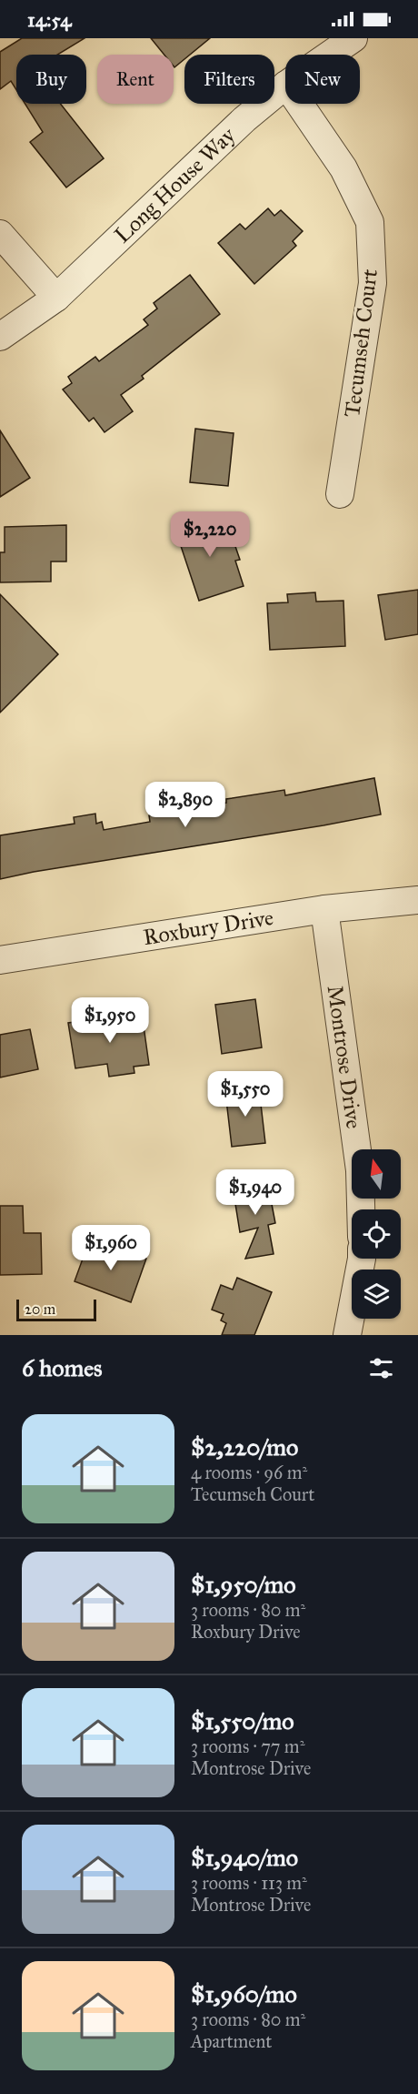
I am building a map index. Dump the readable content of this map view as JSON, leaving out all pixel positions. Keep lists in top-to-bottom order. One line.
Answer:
{"streets":{"street":["Long House Way","Tecumseh Court","Roxbury Drive","Montrose Drive"]},"crossings":[["Roxbury Drive","Montrose Drive"]],"scale_bar":"20 m","north":"top","page":{"status":"14:54","chip":["Buy","Rent","Filters","New"],"price":["$2,220","$2,890","$1,950","$1,550","$1,940","$1,960"],"scale":"20 m","heading":"6 homes","list":[{"name":"$2,220/mo","note":"4 rooms · 96 m² · Tecumseh Court"},{"name":"$1,950/mo","note":"3 rooms · 80 m² · Roxbury Drive"},{"name":"$1,550/mo","note":"3 rooms · 77 m² · Montrose Drive"},{"name":"$1,940/mo","note":"3 rooms · 113 m² · Montrose Drive"},{"name":"$1,960/mo","note":"3 rooms · 80 m² · Apartment"}]}}
